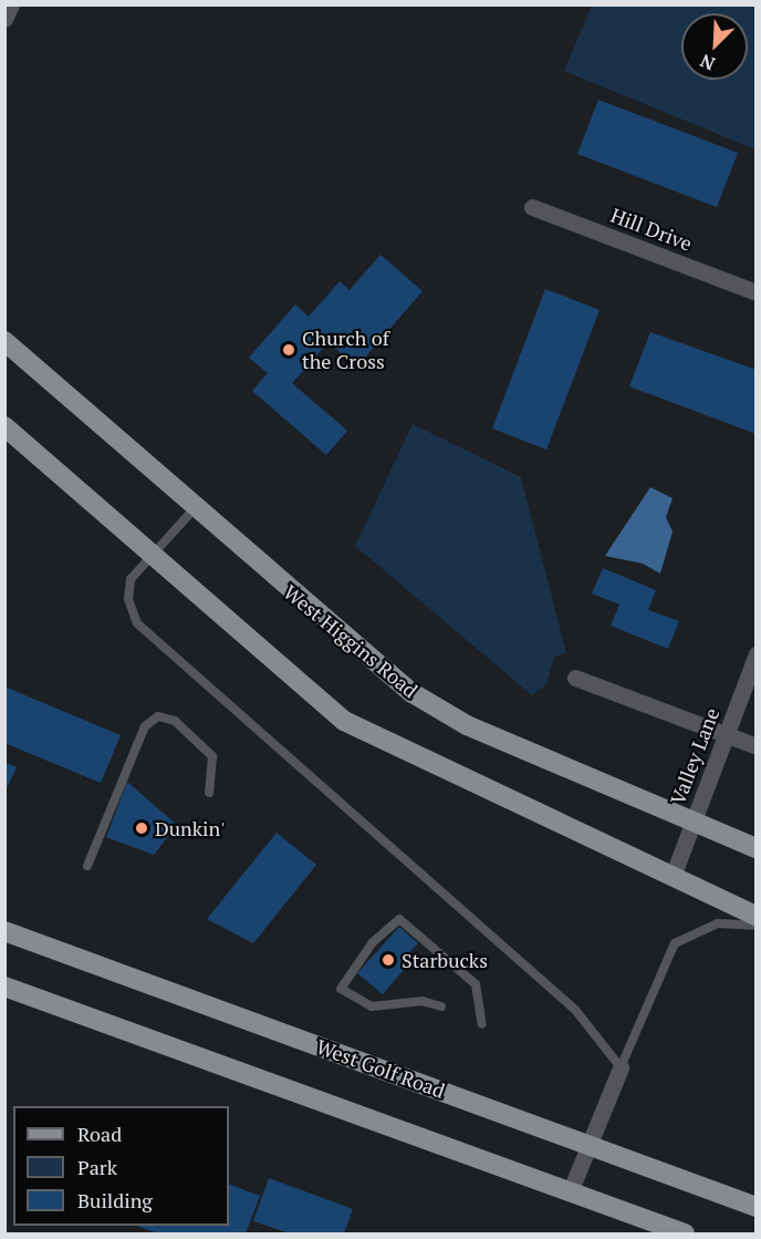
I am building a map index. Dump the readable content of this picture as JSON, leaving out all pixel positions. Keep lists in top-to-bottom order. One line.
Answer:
{"streets":{"main road":["West Higgins Road","West Golf Road"],"street":["Hill Drive","Valley Lane"]},"crossings":[["West Higgins Road","Valley Lane"]],"places":["Church of the Cross","Dunkin'","Starbucks"],"legend":["Road","Park","Building"],"north":"bottom left"}
